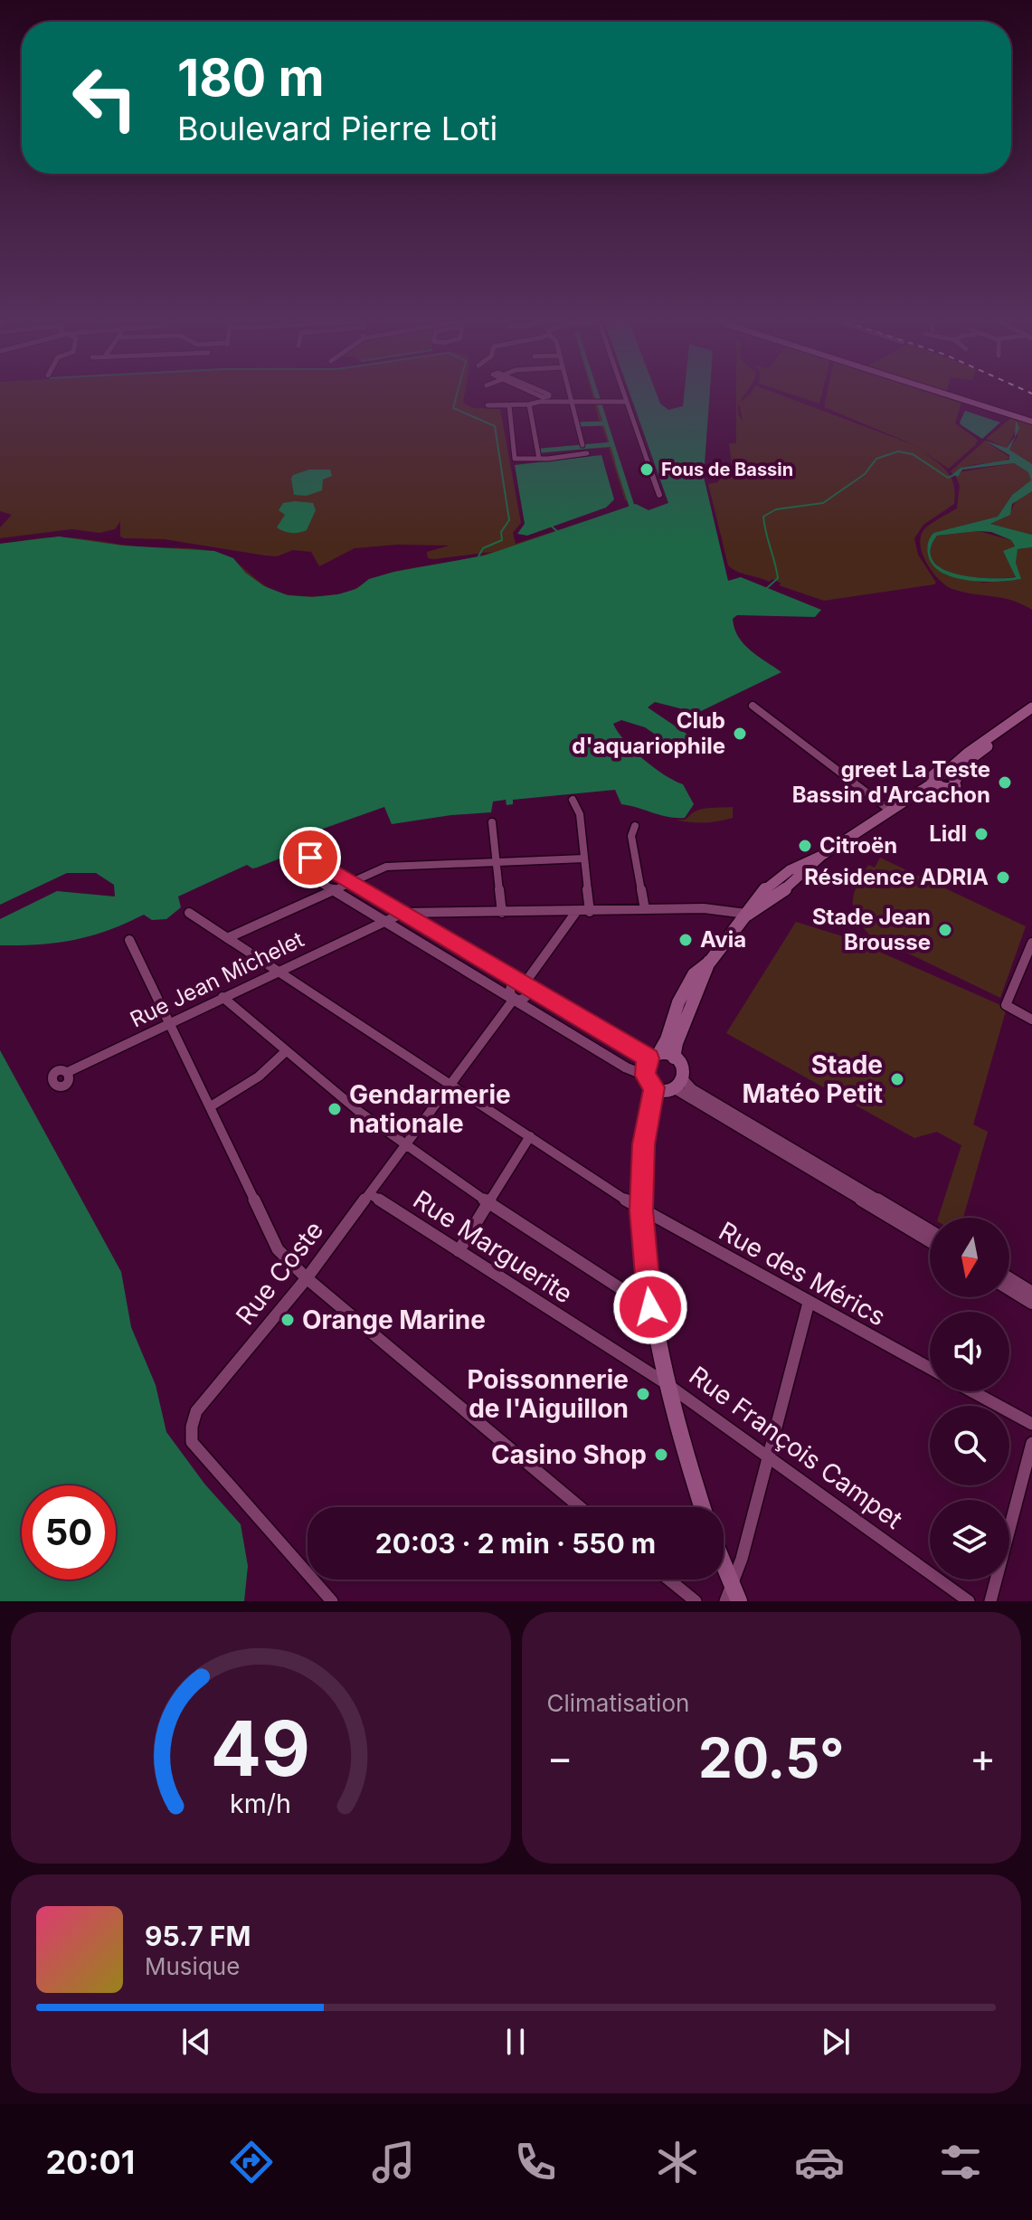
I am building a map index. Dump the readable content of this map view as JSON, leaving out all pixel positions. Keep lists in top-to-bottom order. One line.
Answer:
{"streets":{"street":["Rue Jean Michelet","Rue Marguerite","Rue Coste","Rue des Mérics","Rue François Campet"]},"crossings":[["Rue Jean Michelet","Rue des Mérics"],["Rue Marguerite","Rue Coste"],["Rue Marguerite","Rue François Campet"],["Rue Coste","Rue des Mérics"]],"places":["Fous de Bassin","Club d'aquariophile","greet La Teste Bassin d'Arcachon","Lidl","Citroën","Résidence ADRIA","Stade Jean Brousse","Avia","Stade Matéo Petit","Gendarmerie nationale","Orange Marine","Poissonnerie de l'Aiguillon","Casino Shop"],"north":"bottom","page":{"turn":["180 m","Boulevard Pierre Loti"],"limit":"50","trip":"20:03 · 2 min · 550 m","tile":"Climatisation","heat":["−","20.5°","+"],"song":["95.7 FM","Musique"],"tabs":"20:01","gauge":["49","km/h"]}}
